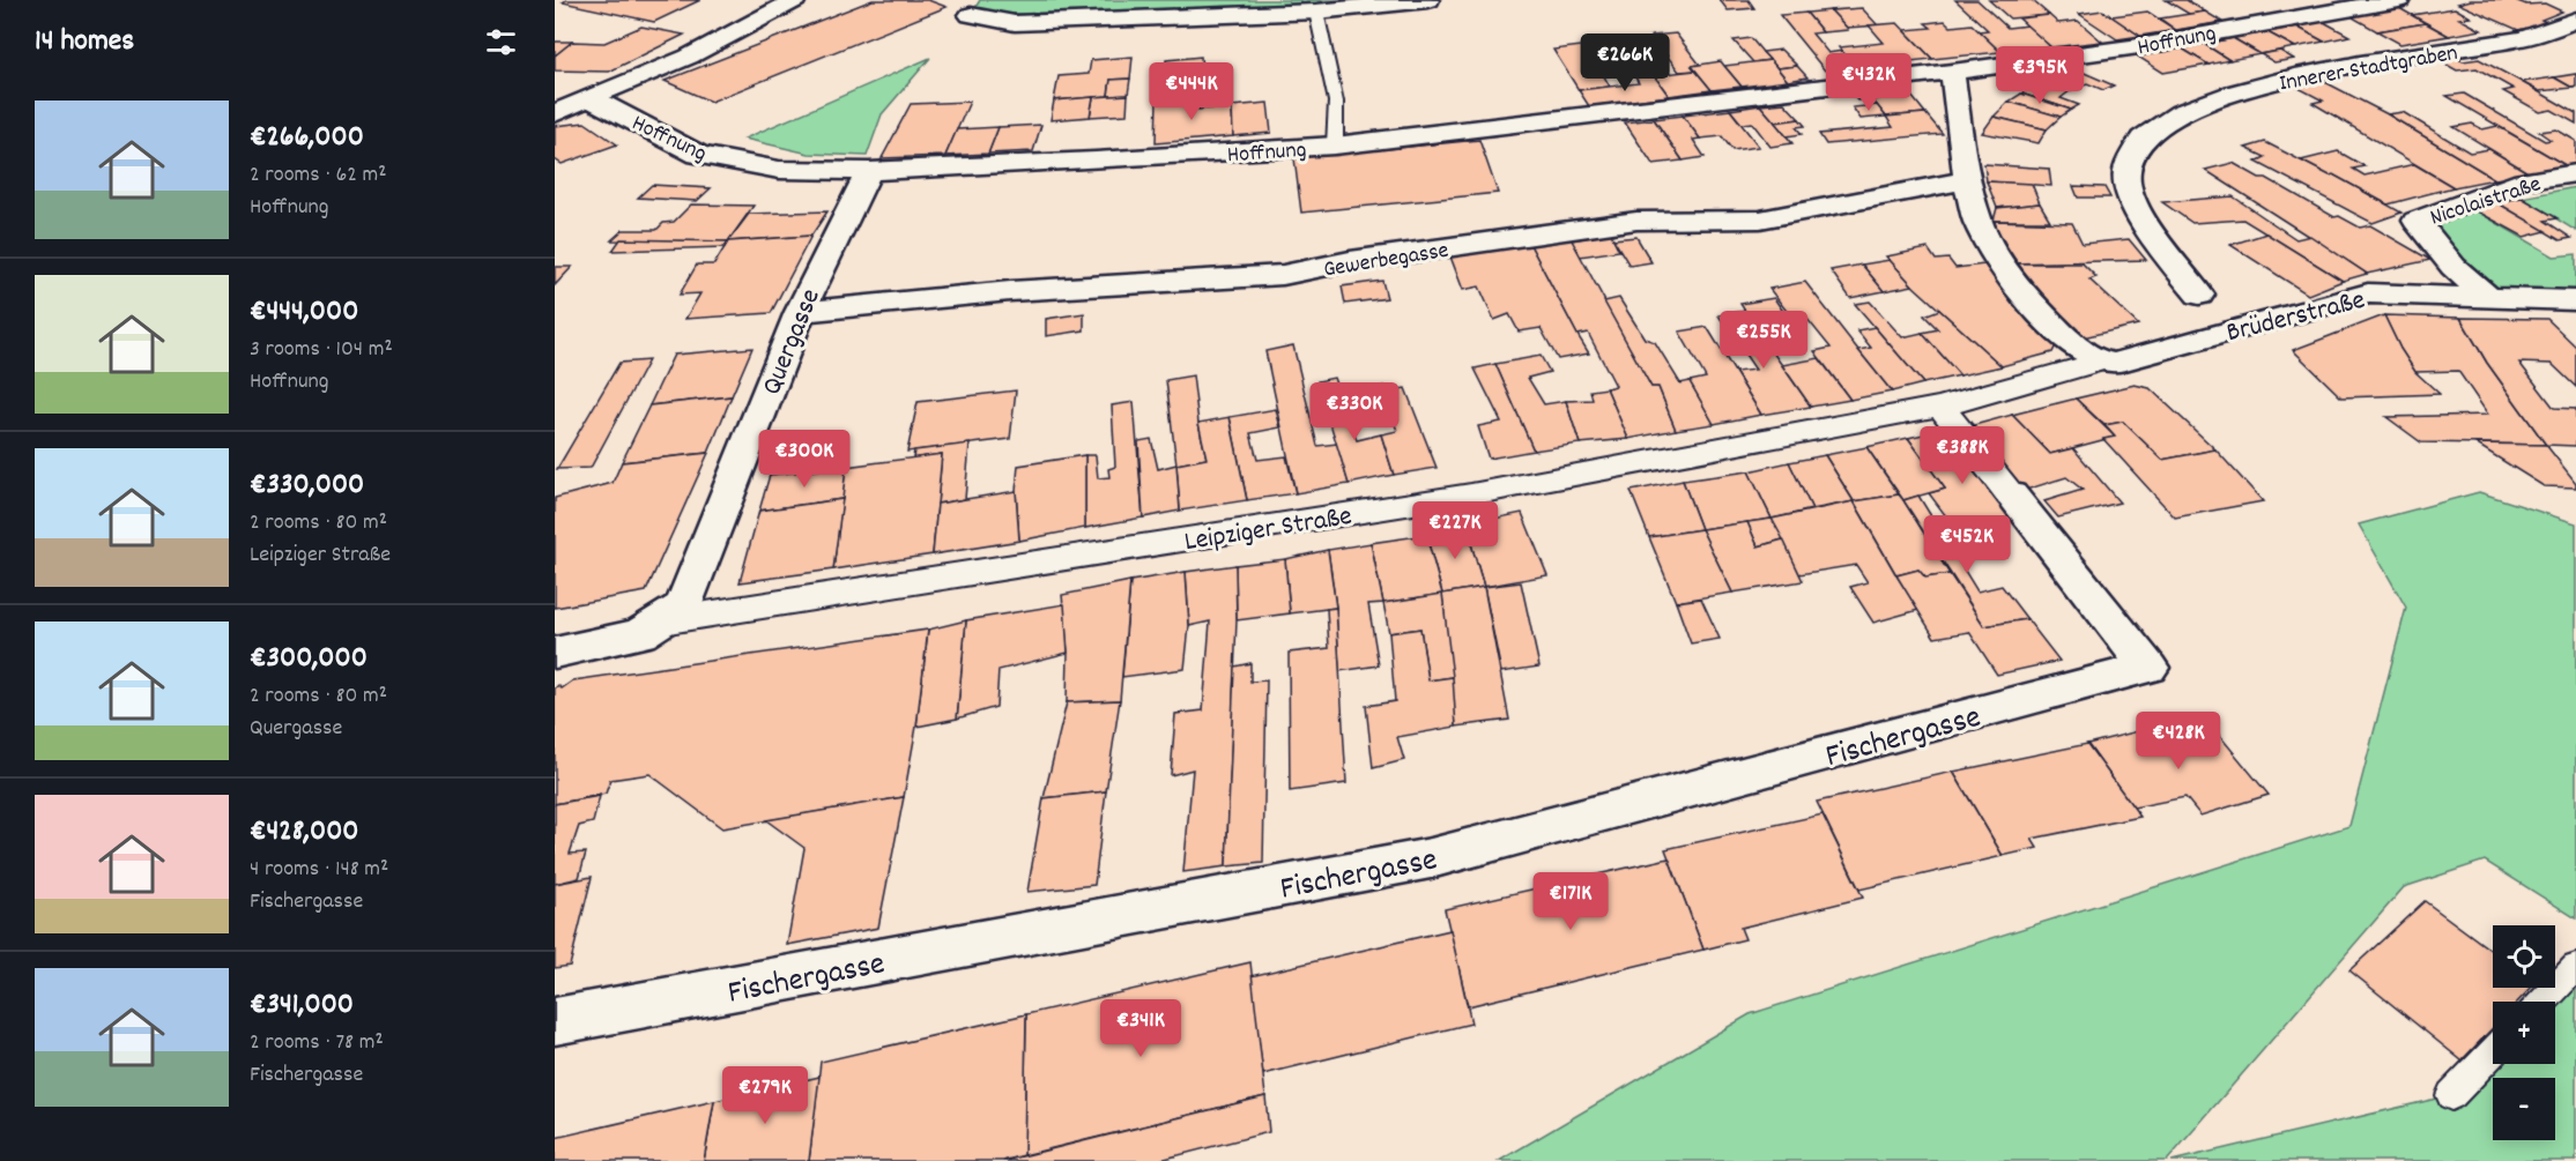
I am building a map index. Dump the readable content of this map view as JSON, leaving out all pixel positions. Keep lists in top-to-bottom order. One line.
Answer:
{"streets":{"street":["Hoffnung","Innerer Stadtgraben","Nicolaistraße","Gewerbegasse","Brüderstraße","Quergasse","Leipziger Straße","Fischergasse"]},"crossings":[["Hoffnung","Quergasse"],["Nicolaistraße","Brüderstraße"],["Gewerbegasse","Quergasse"],["Brüderstraße","Leipziger Straße"],["Quergasse","Leipziger Straße"]],"page":{"heading":"14 homes","price":["€266K","€395K","€432K","€444K","€255K","€330K","€388K","€300K","€227K","€452K","€428K","€171K","€341K","€279K"],"list":[{"name":"€266,000","note":"2 rooms · 62 m² · Hoffnung"},{"name":"€444,000","note":"3 rooms · 104 m² · Hoffnung"},{"name":"€330,000","note":"2 rooms · 80 m² · Leipziger Straße"},{"name":"€300,000","note":"2 rooms · 80 m² · Quergasse"},{"name":"€428,000","note":"4 rooms · 148 m² · Fischergasse"},{"name":"€341,000","note":"2 rooms · 78 m² · Fischergasse"}],"map_buttons":["+","−"]}}
